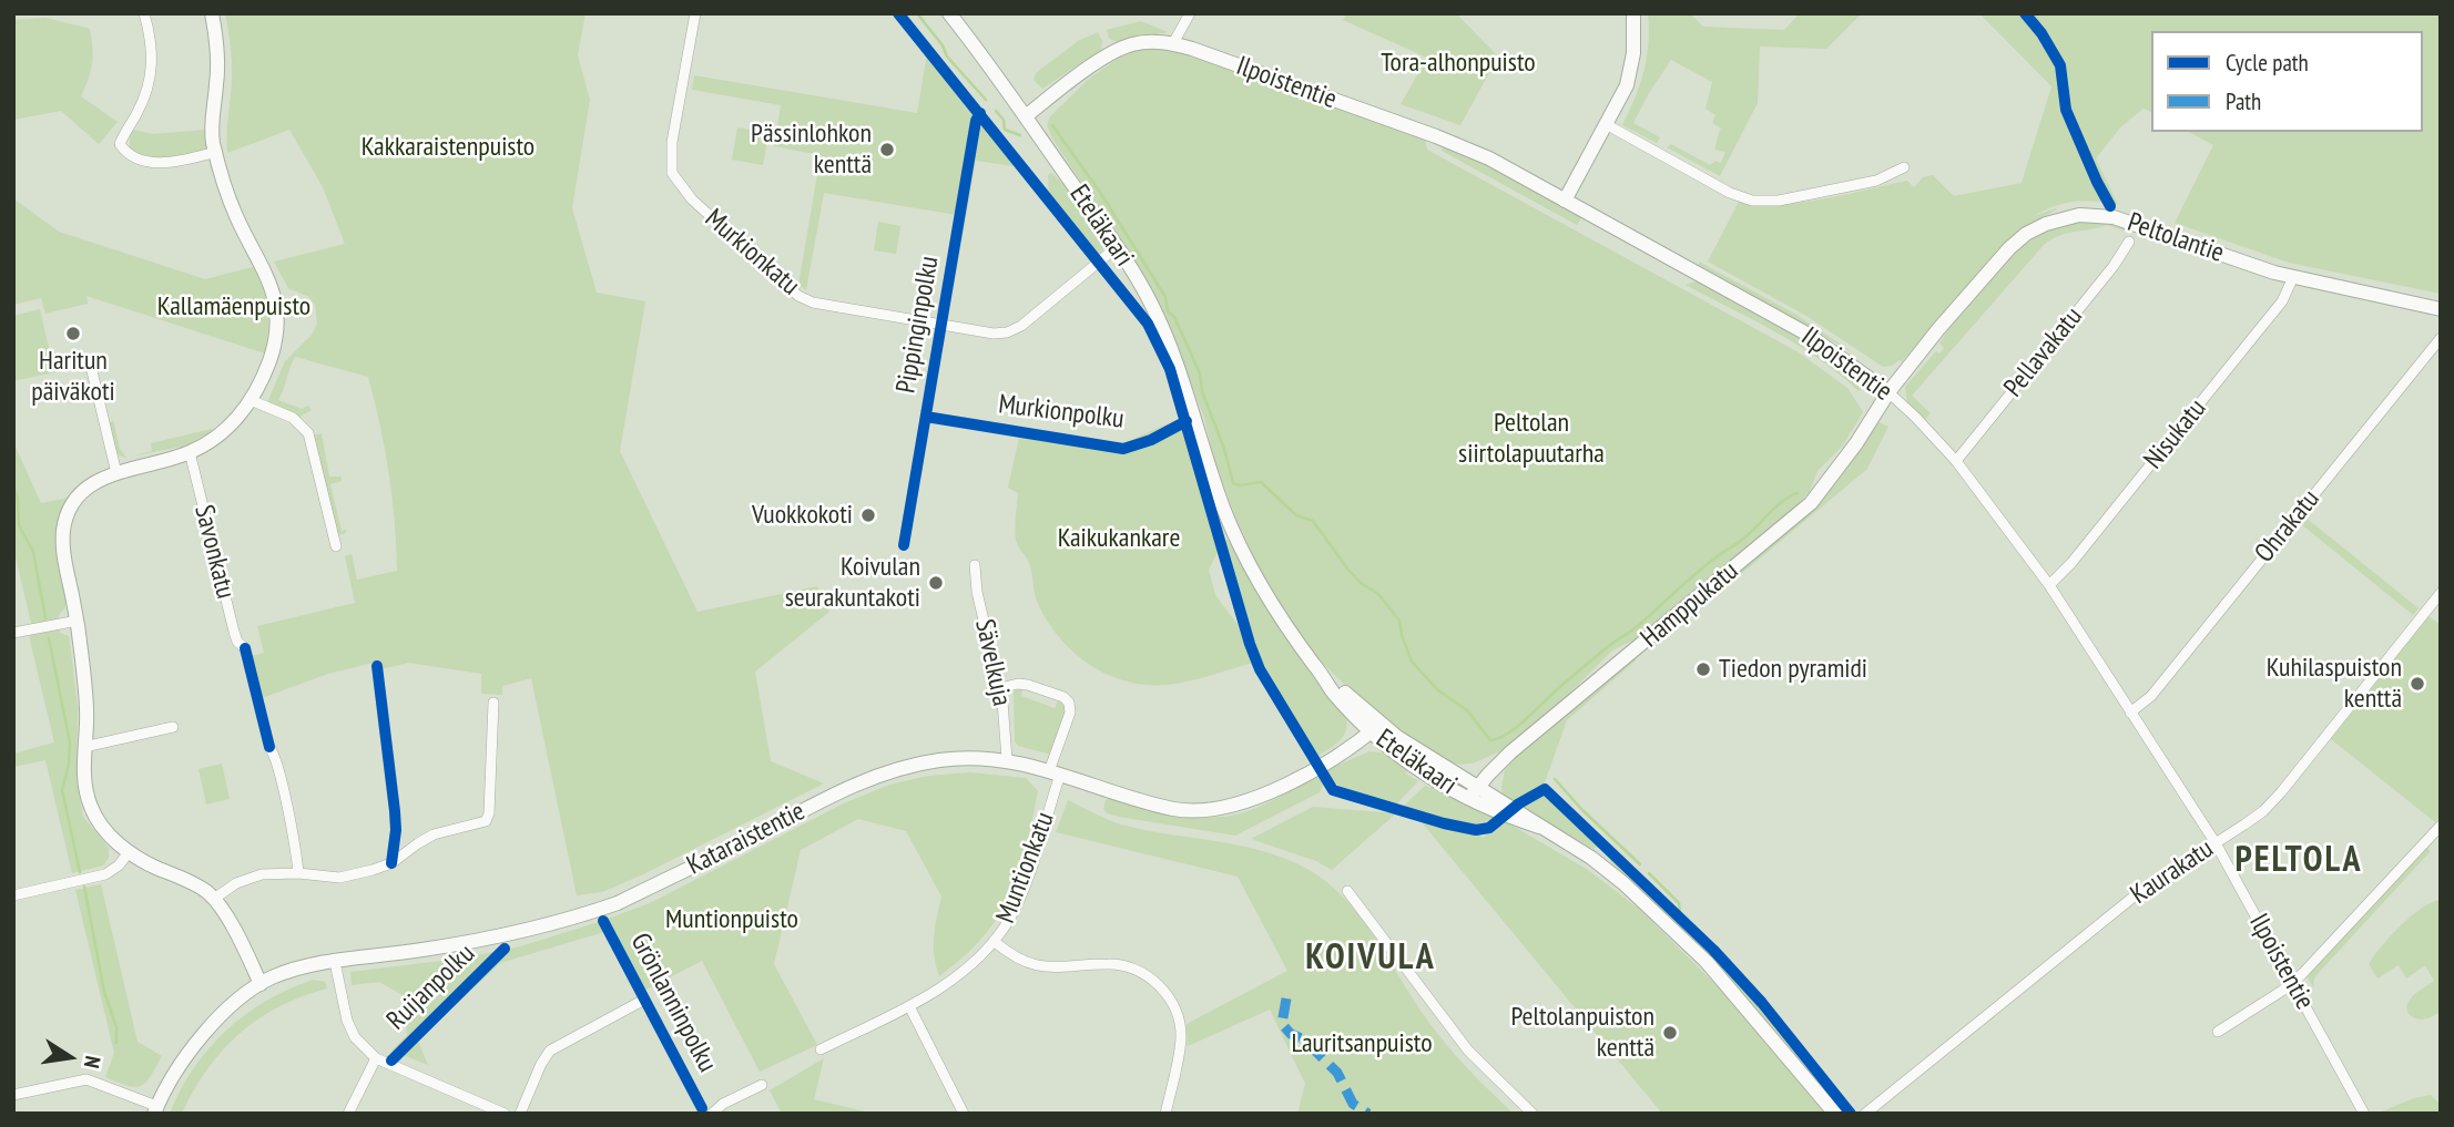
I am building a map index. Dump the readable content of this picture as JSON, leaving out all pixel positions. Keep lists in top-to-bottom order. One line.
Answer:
{"streets":{"street":["Ilpoistentie","Eteläkaari","Peltolantie","Murkionkatu","Pellavakatu","Nisukatu","Ohrakatu","Savonkatu","Hamppukatu","Sävelkuja","Kataraistentie","Muntionkatu","Kaurakatu"],"cycle path":["Pippinginpolku","Murkionpolku","Ruijanpolku","Grönlanninpolku"]},"crossings":[["Ilpoistentie","Eteläkaari"],["Ilpoistentie","Peltolantie"],["Ilpoistentie","Pellavakatu"],["Ilpoistentie","Nisukatu"],["Ilpoistentie","Ohrakatu"],["Ilpoistentie","Hamppukatu"],["Ilpoistentie","Kaurakatu"],["Eteläkaari","Murkionkatu"],["Eteläkaari","Hamppukatu"],["Eteläkaari","Kataraistentie"],["Peltolantie","Nisukatu"],["Peltolantie","Hamppukatu"],["Sävelkuja","Kataraistentie"],["Sävelkuja","Muntionkatu"],["Kataraistentie","Muntionkatu"]],"districts":["PELTOLA","KOIVULA"],"parks":["Tora-alhonpuisto","Kakkaraistenpuisto","Kallamäenpuisto","Peltolan siirtolapuutarha","Kaikukankare","Muntionpuisto","Lauritsanpuisto"],"places":["Pässinlohkon kenttä","Haritun päiväkoti","Vuokkokoti","Koivulan seurakuntakoti","Tiedon pyramidi","Kuhilaspuiston kenttä","Peltolanpuiston kenttä"],"legend":["Cycle path","Path"],"north":"right"}
